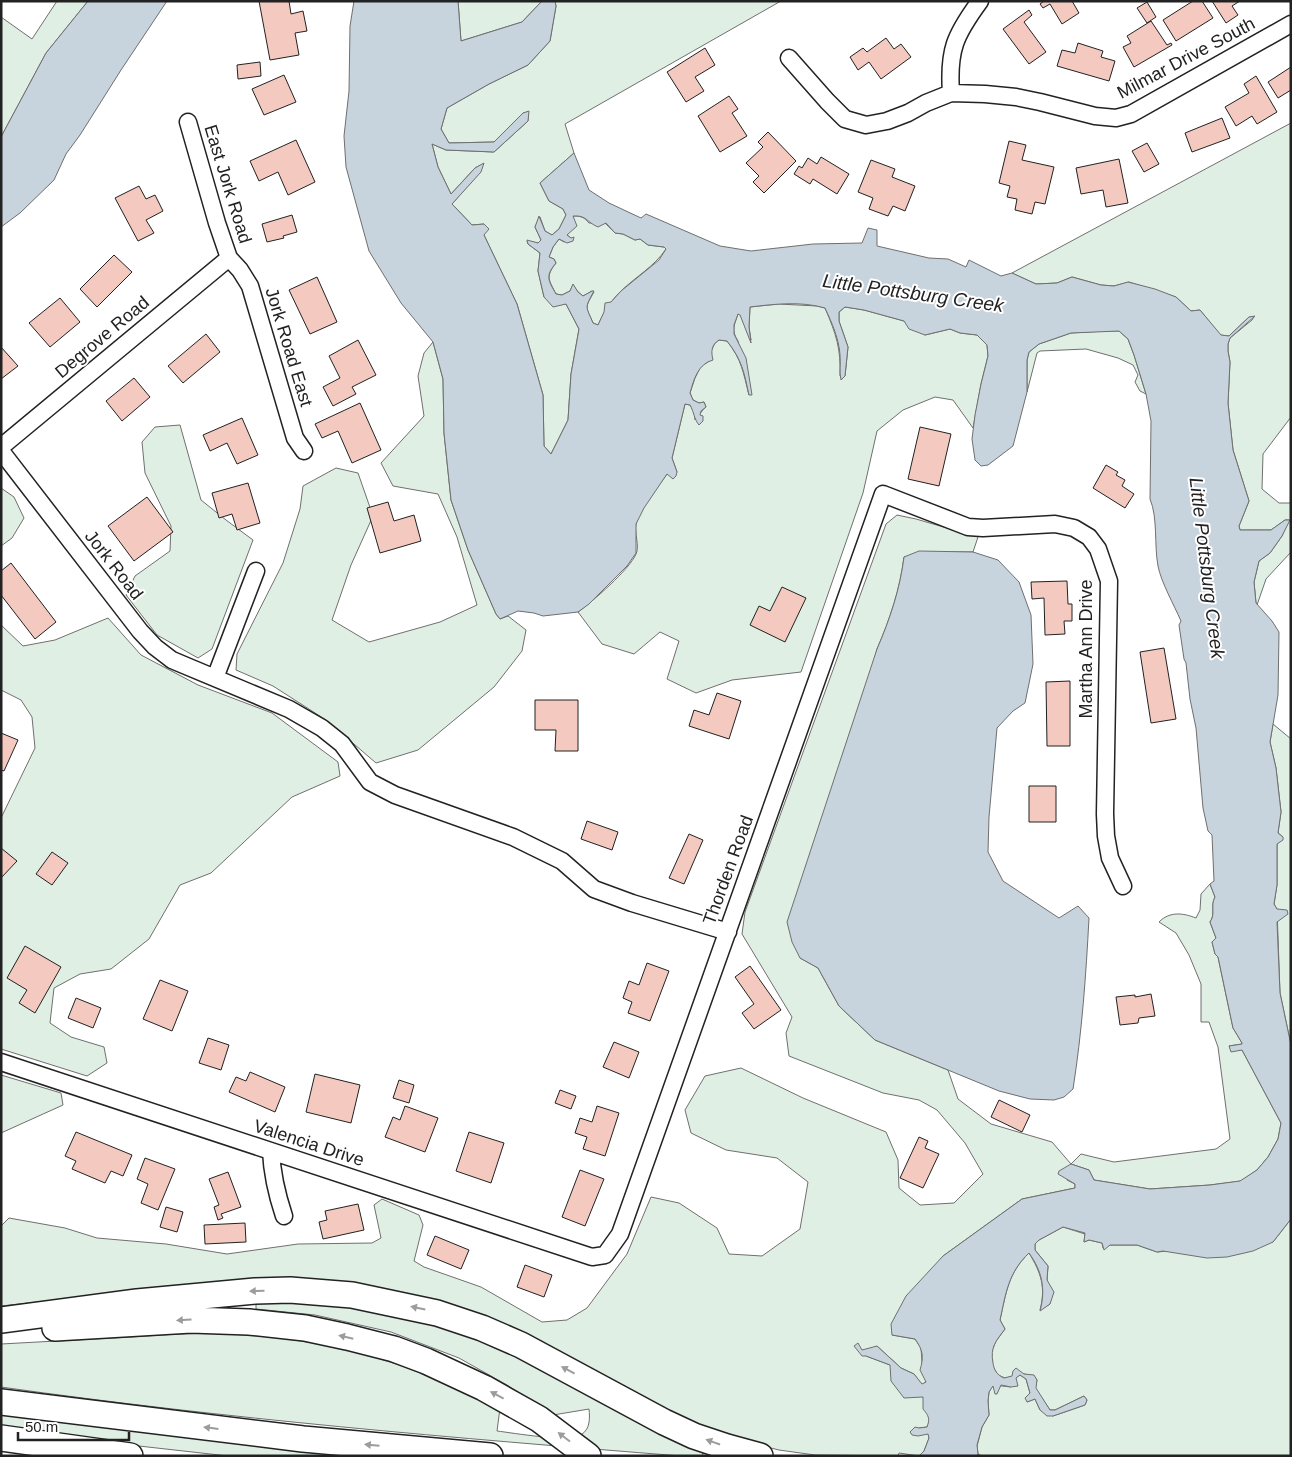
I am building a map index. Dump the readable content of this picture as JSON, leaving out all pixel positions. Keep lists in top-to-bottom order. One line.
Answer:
{"streets":{"street":["Milmar Drive South","East Jork Road","Degrove Road","Jork Road East","Jork Road","Martha Ann Drive","Thorden Road","Valencia Drive"]},"crossings":[["East Jork Road","Degrove Road"],["East Jork Road","Jork Road East"],["Degrove Road","Jork Road East"],["Jork Road","Thorden Road"],["Martha Ann Drive","Thorden Road"],["Thorden Road","Valencia Drive"]],"water":["Little Pottsburg Creek"],"scale_bar":"50 m"}
